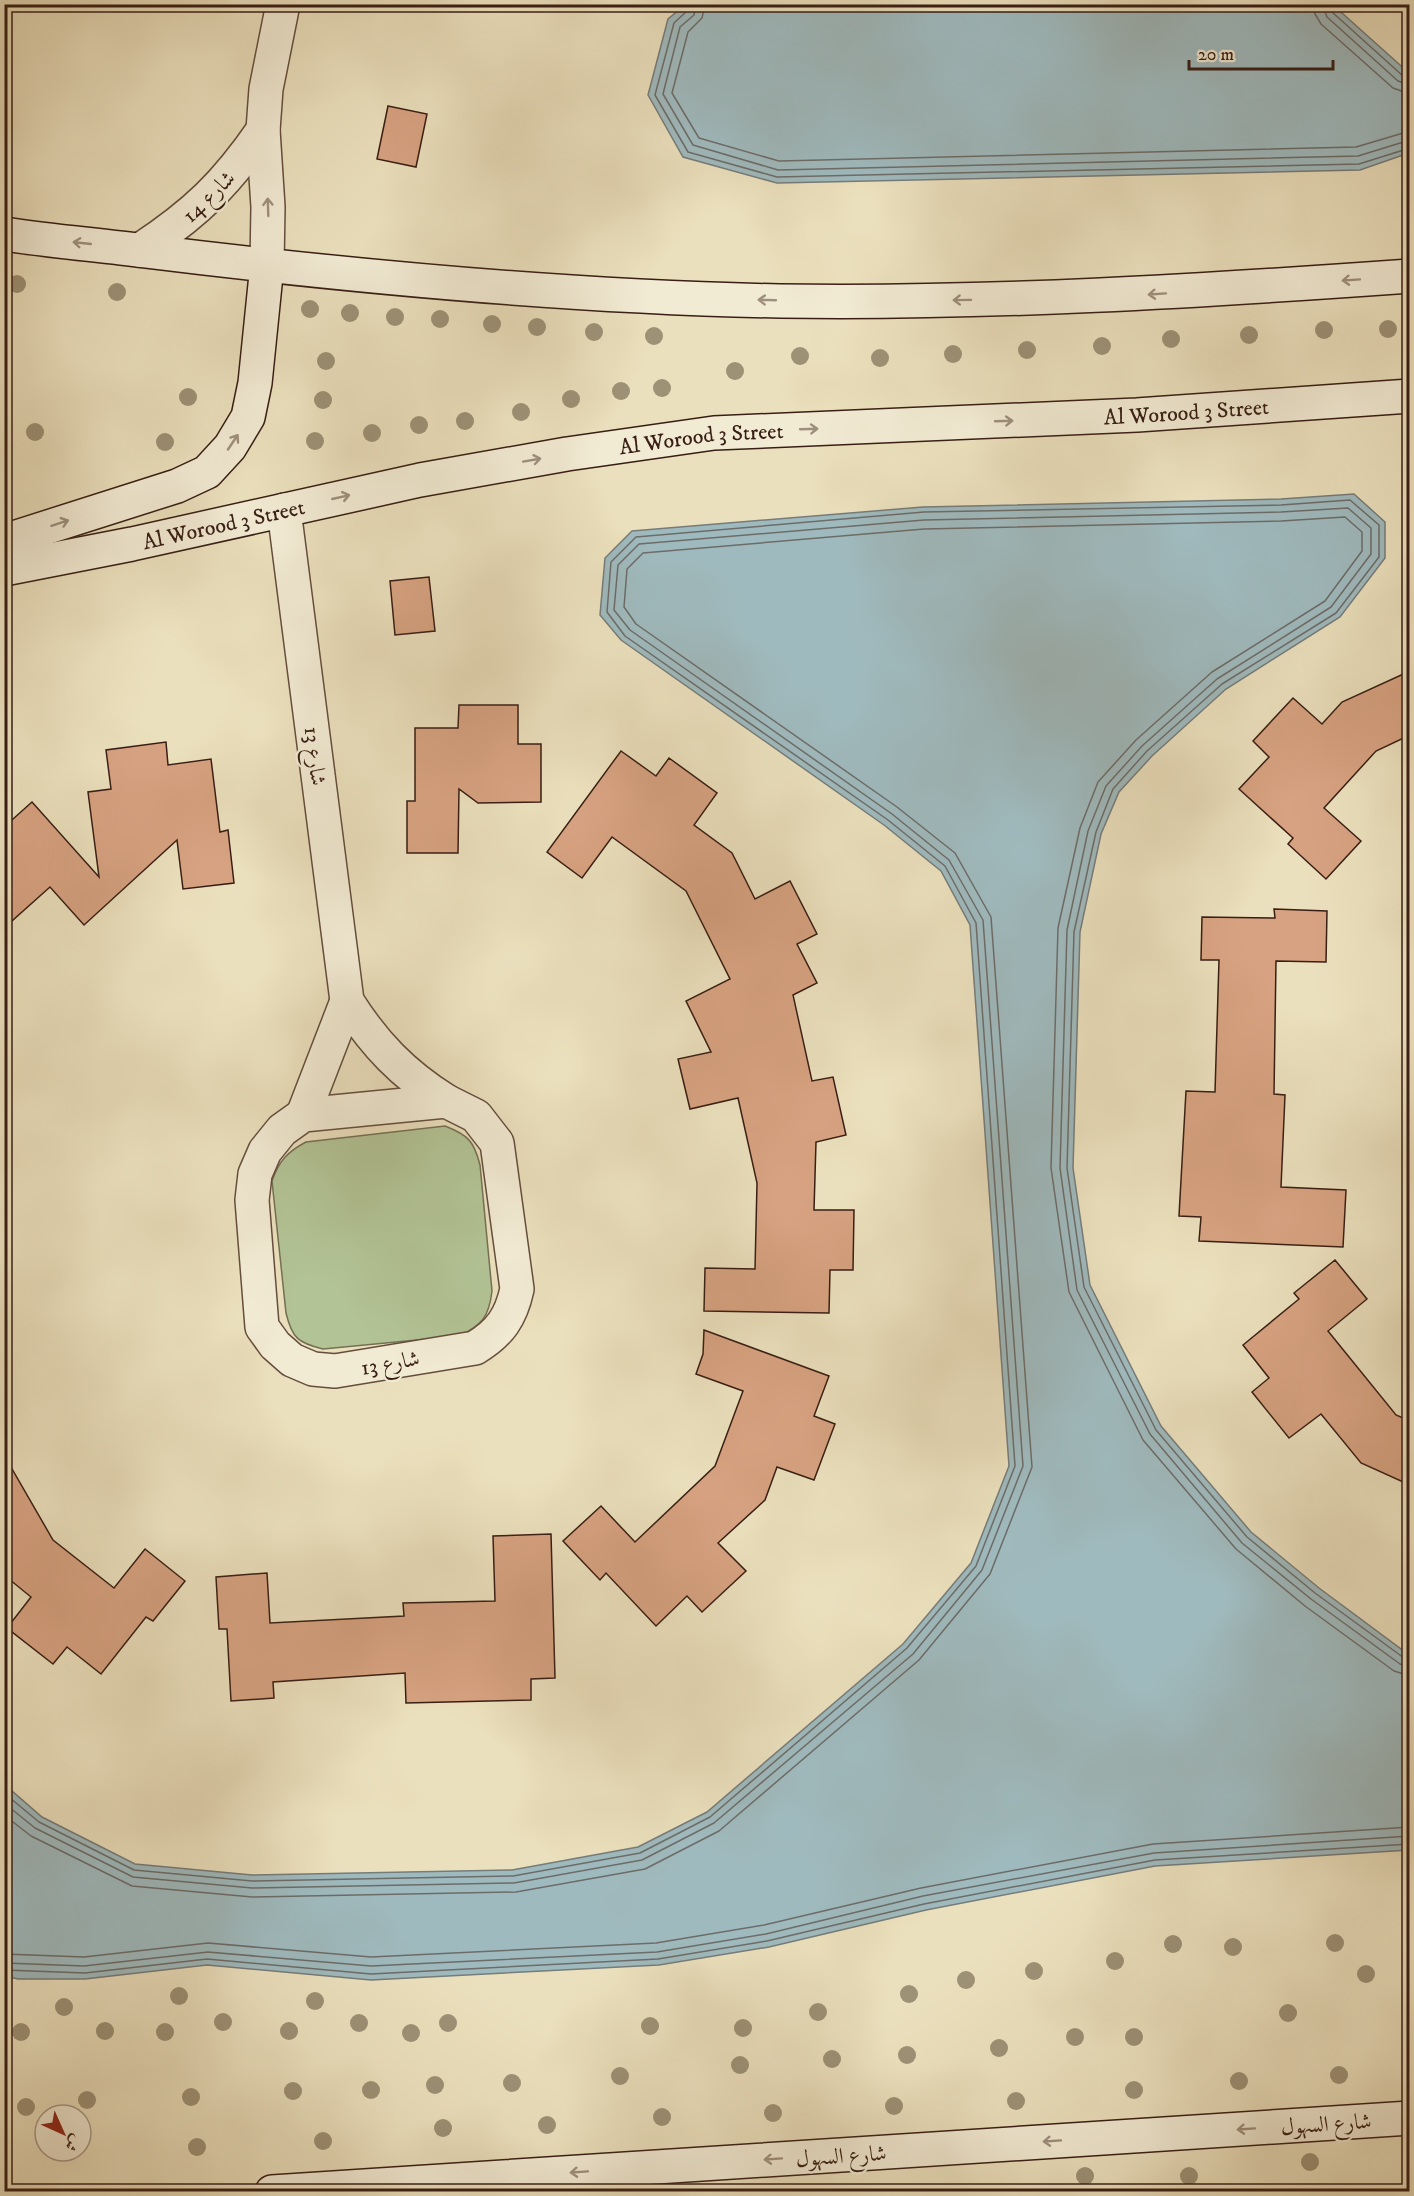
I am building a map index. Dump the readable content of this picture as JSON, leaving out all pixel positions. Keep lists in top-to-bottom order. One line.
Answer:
{"streets":{"street":["شارع 14","Al Worood 3 Street","شارع 13","شارع السهول"]},"crossings":[["Al Worood 3 Street","شارع 13"]],"one_way":["شارع السهول"],"scale_bar":"20 m","north":"bottom right"}
